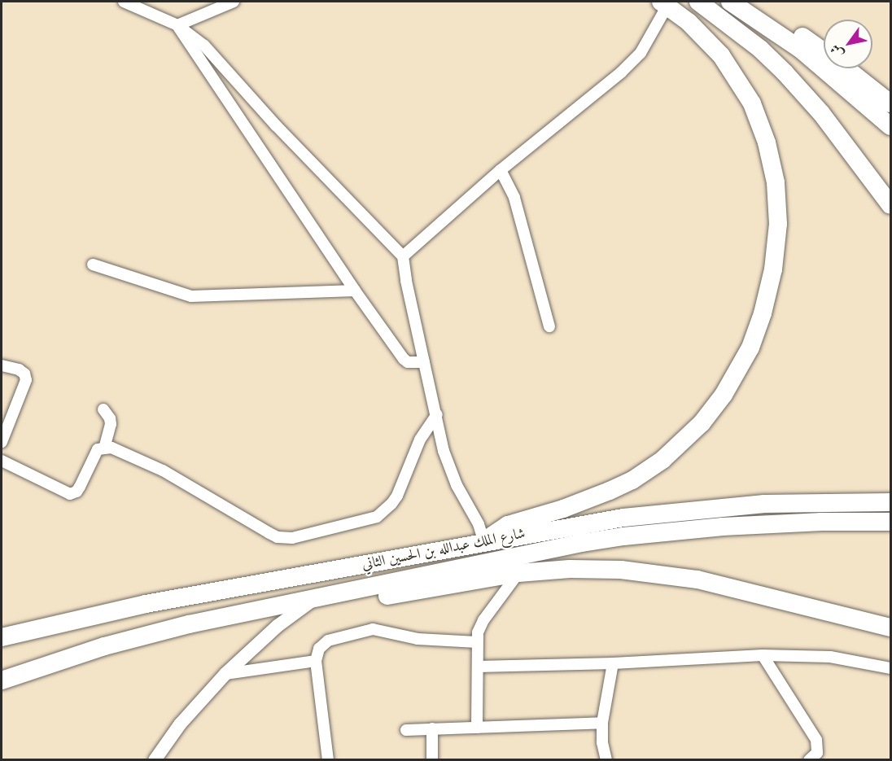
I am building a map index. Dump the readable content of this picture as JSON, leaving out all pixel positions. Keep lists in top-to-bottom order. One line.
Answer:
{"streets":{"highway":["شارع الملك عبدالله بن الحسين الثاني"]},"north":"bottom left"}
